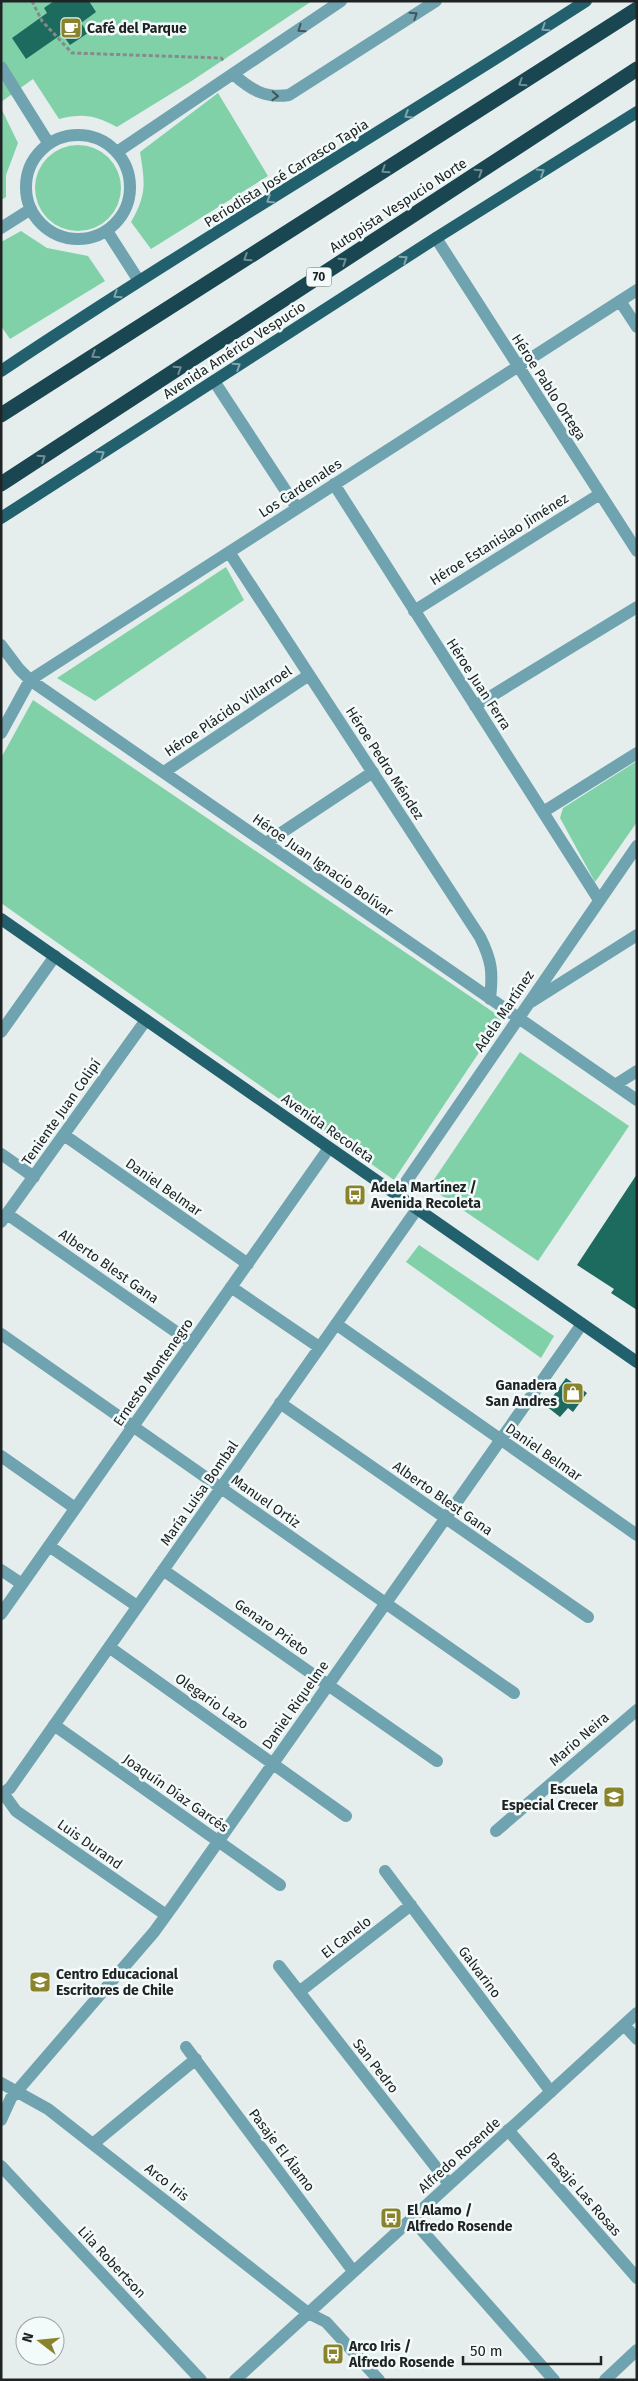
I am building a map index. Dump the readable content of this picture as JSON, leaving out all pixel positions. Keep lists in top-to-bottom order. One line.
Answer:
{"streets":{"highway":["Autopista Vespucio Norte","70"],"main road":["Periodista José Carrasco Tapia","Avenida Américo Vespucio","Avenida Recoleta"],"street":["Héroe Pablo Ortega","Los Cardenales","Héroe Estanislao Jiménez","Héroe Juan Ferra","Héroe Plácido Villarroel","Héroe Pedro Méndez","Héroe Juan Ignacio Bolívar","Adela Martínez","Teniente Juan Colipí","Daniel Belmar","Alberto Blest Gana","Ernesto Montenegro","María Luisa Bombal","Manuel Ortiz","Genaro Prieto","Olegario Lazo","Daniel Riquelme","Mario Neira","Joaquín Díaz Garcés","Luis Durand","El Canelo","Galvarino","San Pedro","Pasaje El Álamo","Alfredo Rosende","Arco Iris","Pasaje Las Rosas","Lila Robertson"]},"crossings":[["Avenida Américo Vespucio","Héroe Pablo Ortega"],["Héroe Pablo Ortega","Los Cardenales"],["Héroe Pablo Ortega","Héroe Estanislao Jiménez"],["Los Cardenales","Héroe Juan Ferra"],["Los Cardenales","Héroe Pedro Méndez"],["Los Cardenales","Héroe Juan Ignacio Bolívar"],["Héroe Estanislao Jiménez","Héroe Juan Ferra"],["Héroe Juan Ferra","Adela Martínez"],["Héroe Plácido Villarroel","Héroe Pedro Méndez"],["Héroe Plácido Villarroel","Héroe Juan Ignacio Bolívar"],["Héroe Pedro Méndez","Héroe Juan Ignacio Bolívar"],["Héroe Juan Ignacio Bolívar","Adela Martínez"],["Adela Martínez","Avenida Recoleta"],["Teniente Juan Colipí","Avenida Recoleta"],["Teniente Juan Colipí","Daniel Belmar"],["Teniente Juan Colipí","Alberto Blest Gana"],["Avenida Recoleta","Ernesto Montenegro"],["Avenida Recoleta","María Luisa Bombal"],["Avenida Recoleta","Daniel Riquelme"],["Daniel Belmar","Ernesto Montenegro"],["Daniel Belmar","María Luisa Bombal"],["Daniel Belmar","Daniel Riquelme"],["Alberto Blest Gana","Ernesto Montenegro"],["Alberto Blest Gana","María Luisa Bombal"],["Alberto Blest Gana","Daniel Riquelme"],["Ernesto Montenegro","Manuel Ortiz"],["María Luisa Bombal","Manuel Ortiz"],["María Luisa Bombal","Genaro Prieto"],["María Luisa Bombal","Olegario Lazo"],["María Luisa Bombal","Joaquín Díaz Garcés"],["María Luisa Bombal","Luis Durand"],["Manuel Ortiz","Daniel Riquelme"],["Genaro Prieto","Daniel Riquelme"],["Olegario Lazo","Daniel Riquelme"],["Daniel Riquelme","Joaquín Díaz Garcés"],["Daniel Riquelme","Luis Durand"],["Daniel Riquelme","Arco Iris"],["El Canelo","Galvarino"],["El Canelo","San Pedro"],["Galvarino","Alfredo Rosende"],["San Pedro","Alfredo Rosende"],["Pasaje El Álamo","Alfredo Rosende"],["Alfredo Rosende","Arco Iris"],["Alfredo Rosende","Pasaje Las Rosas"]],"one_way":["Periodista José Carrasco Tapia","Avenida Américo Vespucio"],"places":{"cafe":["Café del Parque"],"bus stop":["Adela Martínez / Avenida Recoleta","El Alamo / Alfredo Rosende","Arco Iris / Alfredo Rosende"],"shop":["Ganadera San Andres"],"school or university":["Escuela Especial Crecer","Centro Educacional Escritores de Chile"]},"scale_bar":"50 m","north":"left"}
